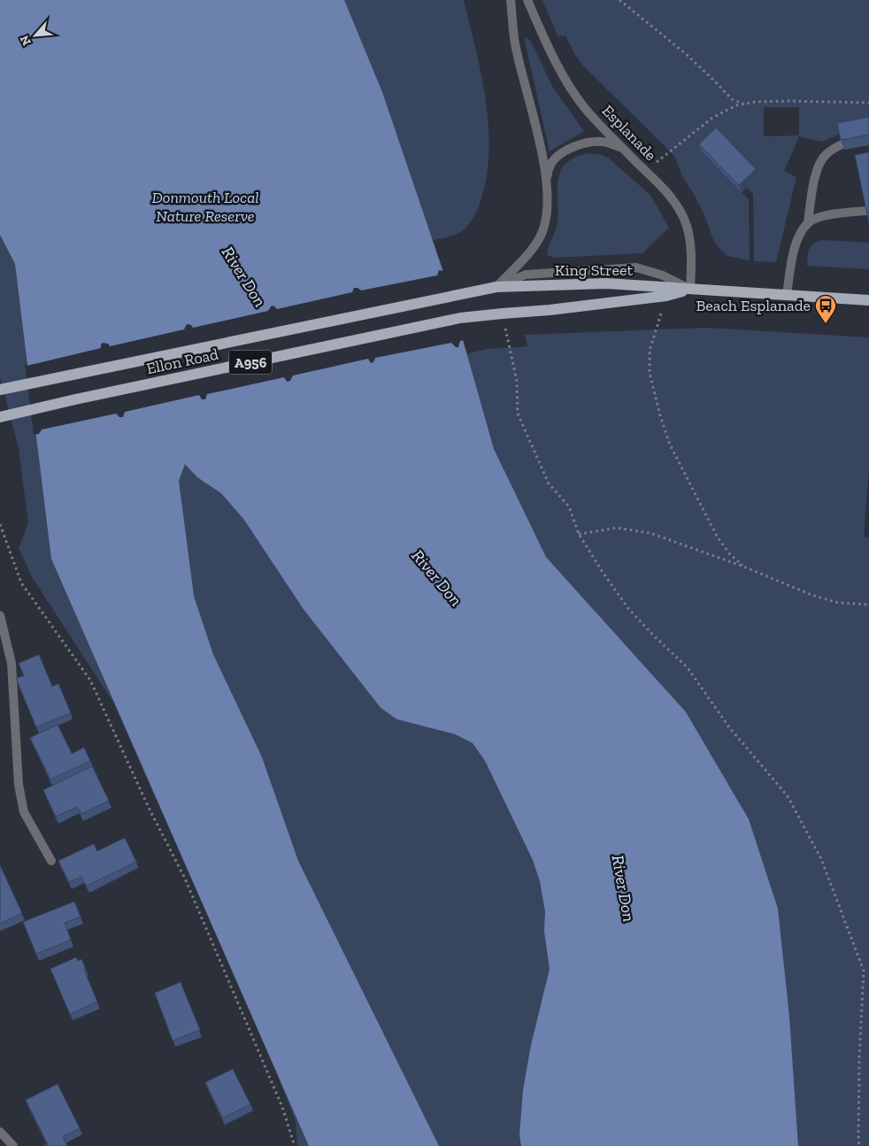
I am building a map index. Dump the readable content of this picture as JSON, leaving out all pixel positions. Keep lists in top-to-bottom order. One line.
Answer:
{"streets":{"main road":["King Street","Ellon Road","A956"],"street":["Esplanade"]},"crossings":[["Esplanade","King Street"],["King Street","Ellon Road"]],"water":["River Don"],"parks":["Donmouth Local Nature Reserve"],"places":{"bus stop":["Beach Esplanade"]},"north":"bottom left"}
